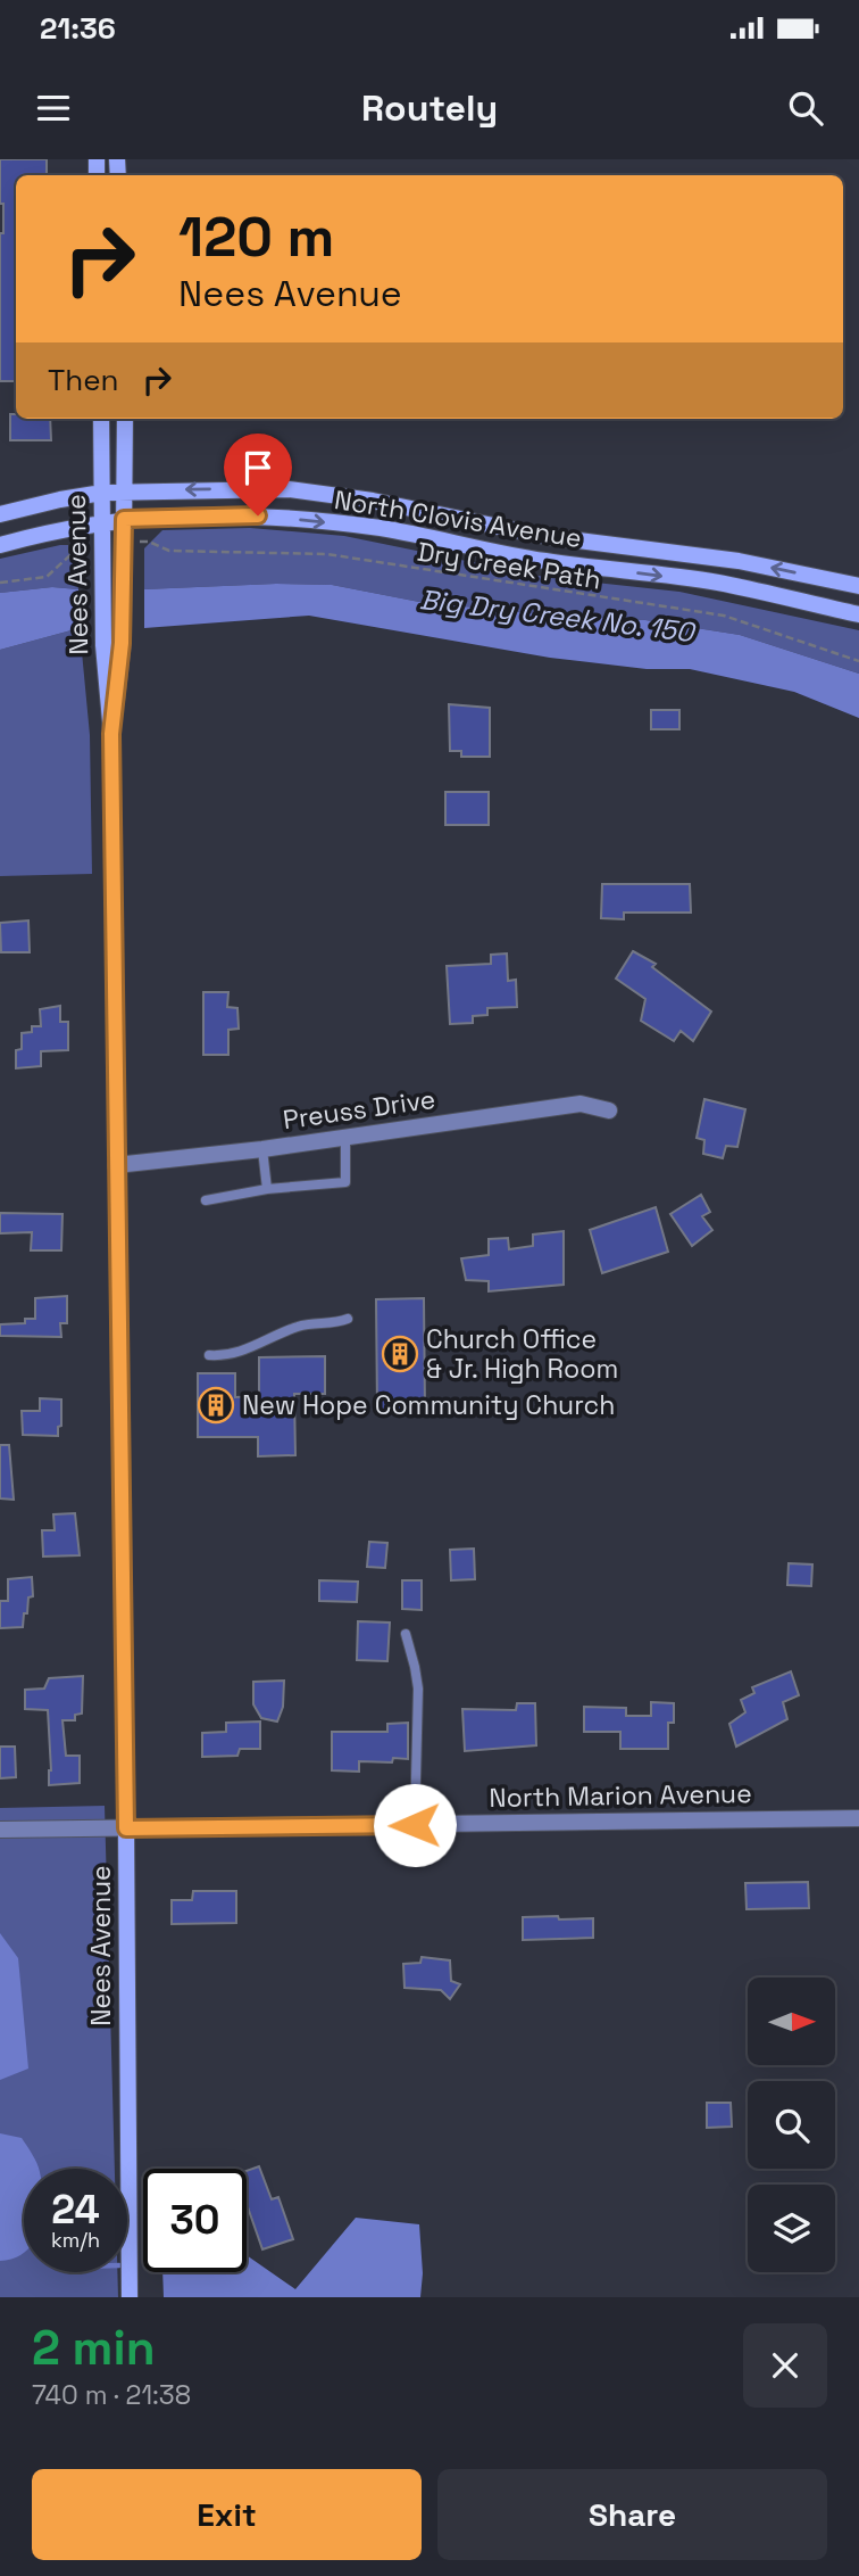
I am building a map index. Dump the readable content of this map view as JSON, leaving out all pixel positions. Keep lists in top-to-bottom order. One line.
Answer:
{"streets":{"main road":["North Clovis Avenue","Nees Avenue"],"street":["Preuss Drive","North Marion Avenue"],"path":["Dry Creek Path"]},"crossings":[["North Clovis Avenue","Nees Avenue"],["Nees Avenue","Preuss Drive"],["Nees Avenue","North Marion Avenue"]],"water":["Big Dry Creek No. 150"],"places":{"building":["Church Office & Jr. High Room","New Hope Community Church"]},"north":"right","page":{"status":"21:36","header":"Routely","turn":["120 m","Nees Avenue"],"then":"Then","speed":"24 km/h","limit":"30","heading":["2 min","740 m · 21:38"],"buttons":["Exit","Share"]}}
